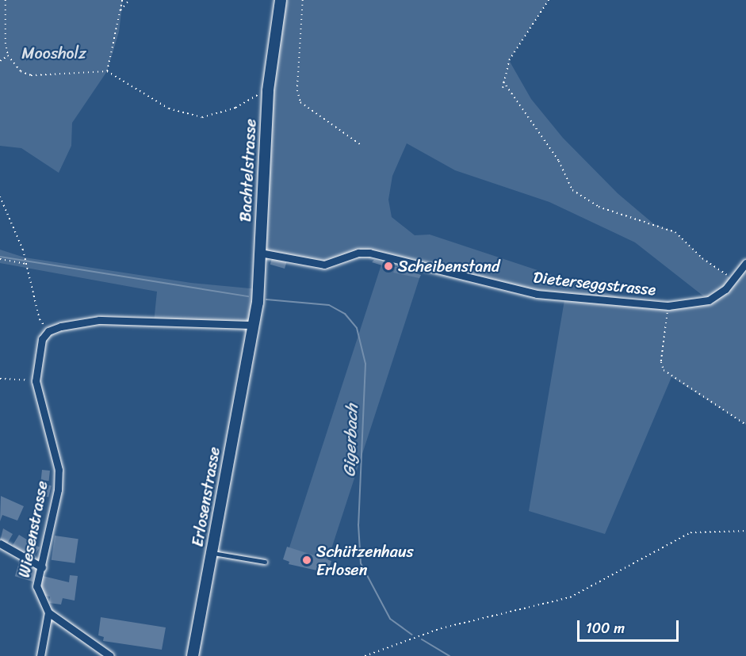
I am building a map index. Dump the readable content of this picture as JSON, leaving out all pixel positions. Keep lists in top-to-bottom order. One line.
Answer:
{"streets":{"street":["Bachtelstrasse","Dieterseggstrasse","Erlosenstrasse","Wiesenstrasse"]},"crossings":[["Bachtelstrasse","Dieterseggstrasse"],["Bachtelstrasse","Erlosenstrasse"]],"water":["Gigerbach"],"parks":["Moosholz"],"places":["Scheibenstand","Schützenhaus Erlosen"],"scale_bar":"100 m"}
